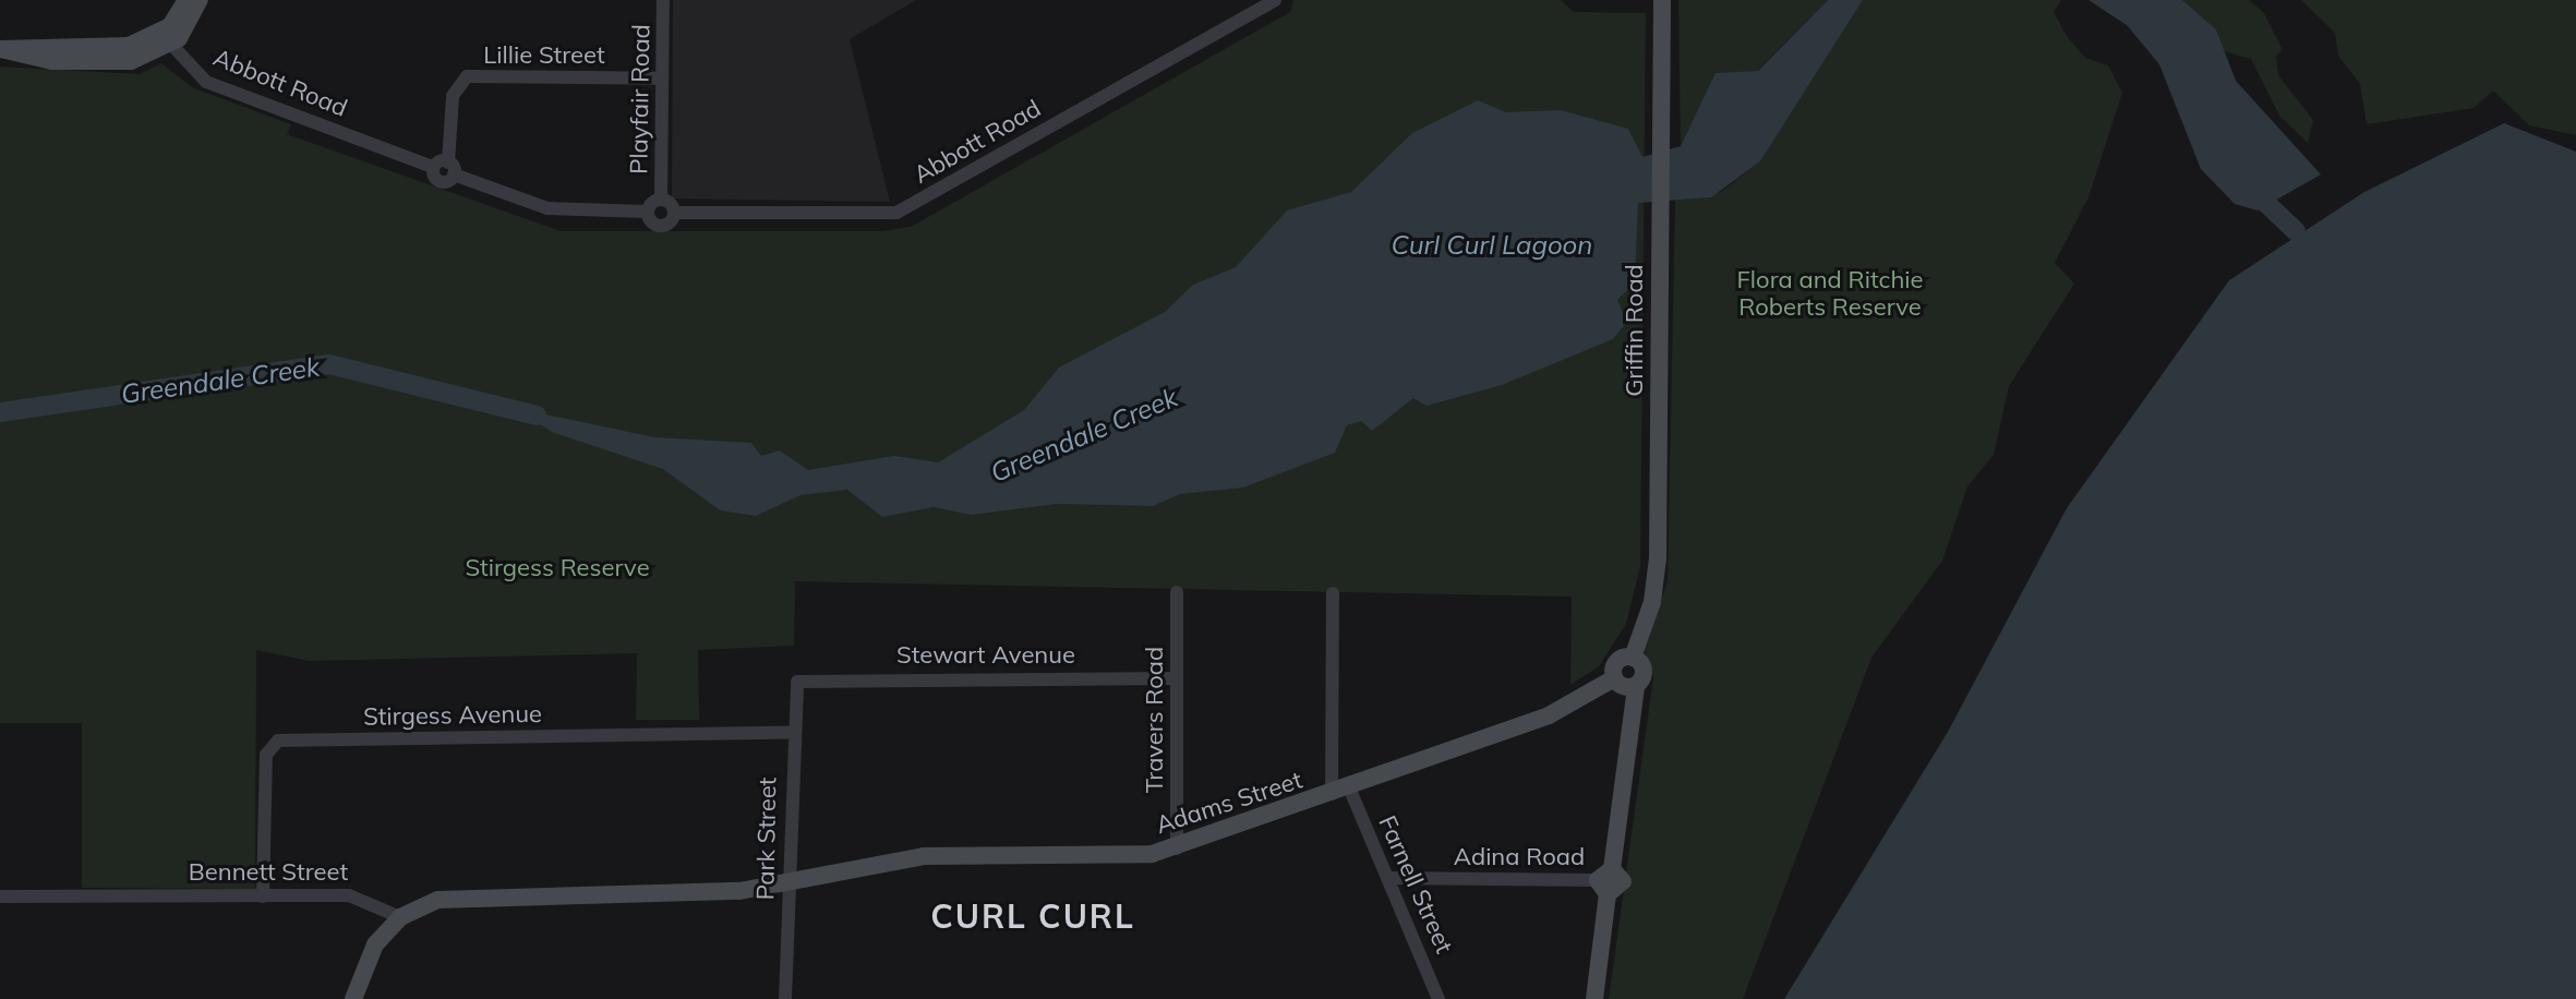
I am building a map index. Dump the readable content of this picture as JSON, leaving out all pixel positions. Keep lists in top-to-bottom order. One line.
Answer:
{"streets":{"main road":["Griffin Road","Adams Street"],"street":["Lillie Street","Abbott Road","Playfair Road","Stewart Avenue","Stirgess Avenue","Travers Road","Park Street","Adina Road","Bennett Street","Farnell Street"]},"crossings":[["Lillie Street","Abbott Road"],["Lillie Street","Playfair Road"],["Griffin Road","Adams Street"],["Stewart Avenue","Travers Road"],["Stewart Avenue","Park Street"],["Stirgess Avenue","Park Street"],["Stirgess Avenue","Bennett Street"],["Travers Road","Adams Street"],["Adams Street","Park Street"],["Adams Street","Farnell Street"],["Adina Road","Farnell Street"]],"districts":["CURL CURL"],"water":["Curl Curl Lagoon","Greendale Creek"],"parks":["Flora and Ritchie Roberts Reserve","Stirgess Reserve"]}
